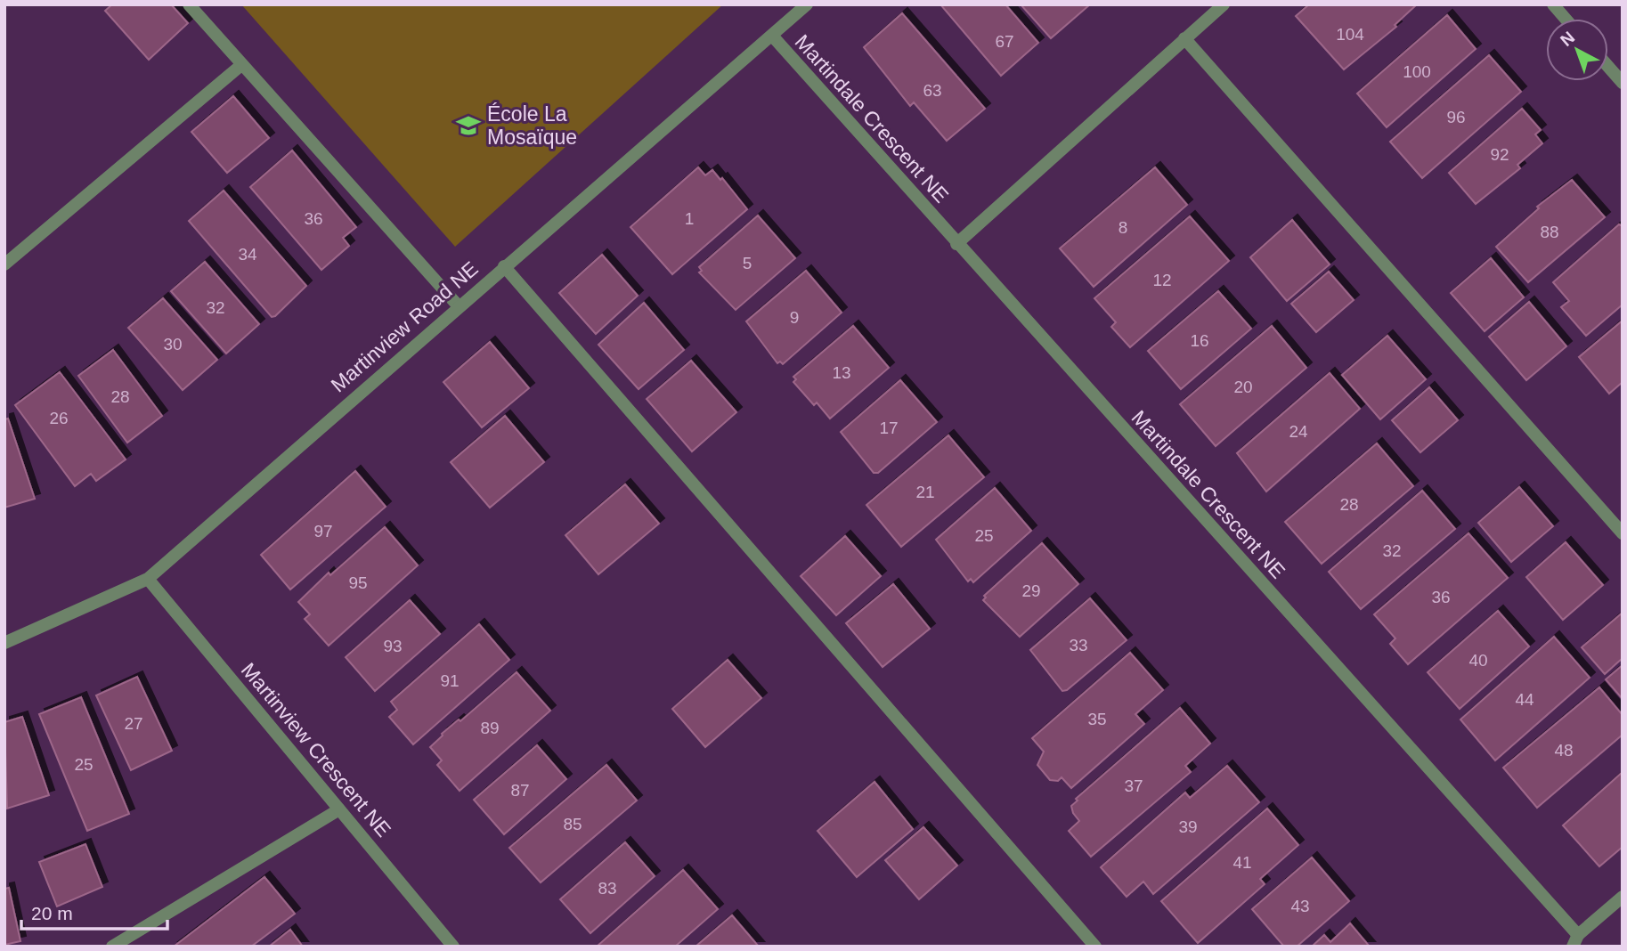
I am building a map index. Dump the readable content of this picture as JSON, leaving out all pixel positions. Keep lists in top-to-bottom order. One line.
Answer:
{"streets":{"street":["Martindale Crescent NE","Martinview Road NE","Martinview Crescent NE"]},"crossings":[["Martindale Crescent NE","Martinview Road NE"],["Martinview Road NE","Martinview Crescent NE"]],"places":{"school or university":["École La Mosaïque"]},"house_numbers":["104","67","100","63","96","92","36","1","8","88","34","5","12","32","9","16","30","13","20","28","26","17","24","21","28","97","25","32","95","29","36","33","93","40","91","44","35","27","89","48","25","37","87","85","39","41","83","43"],"scale_bar":"20 m","north":"top left"}
